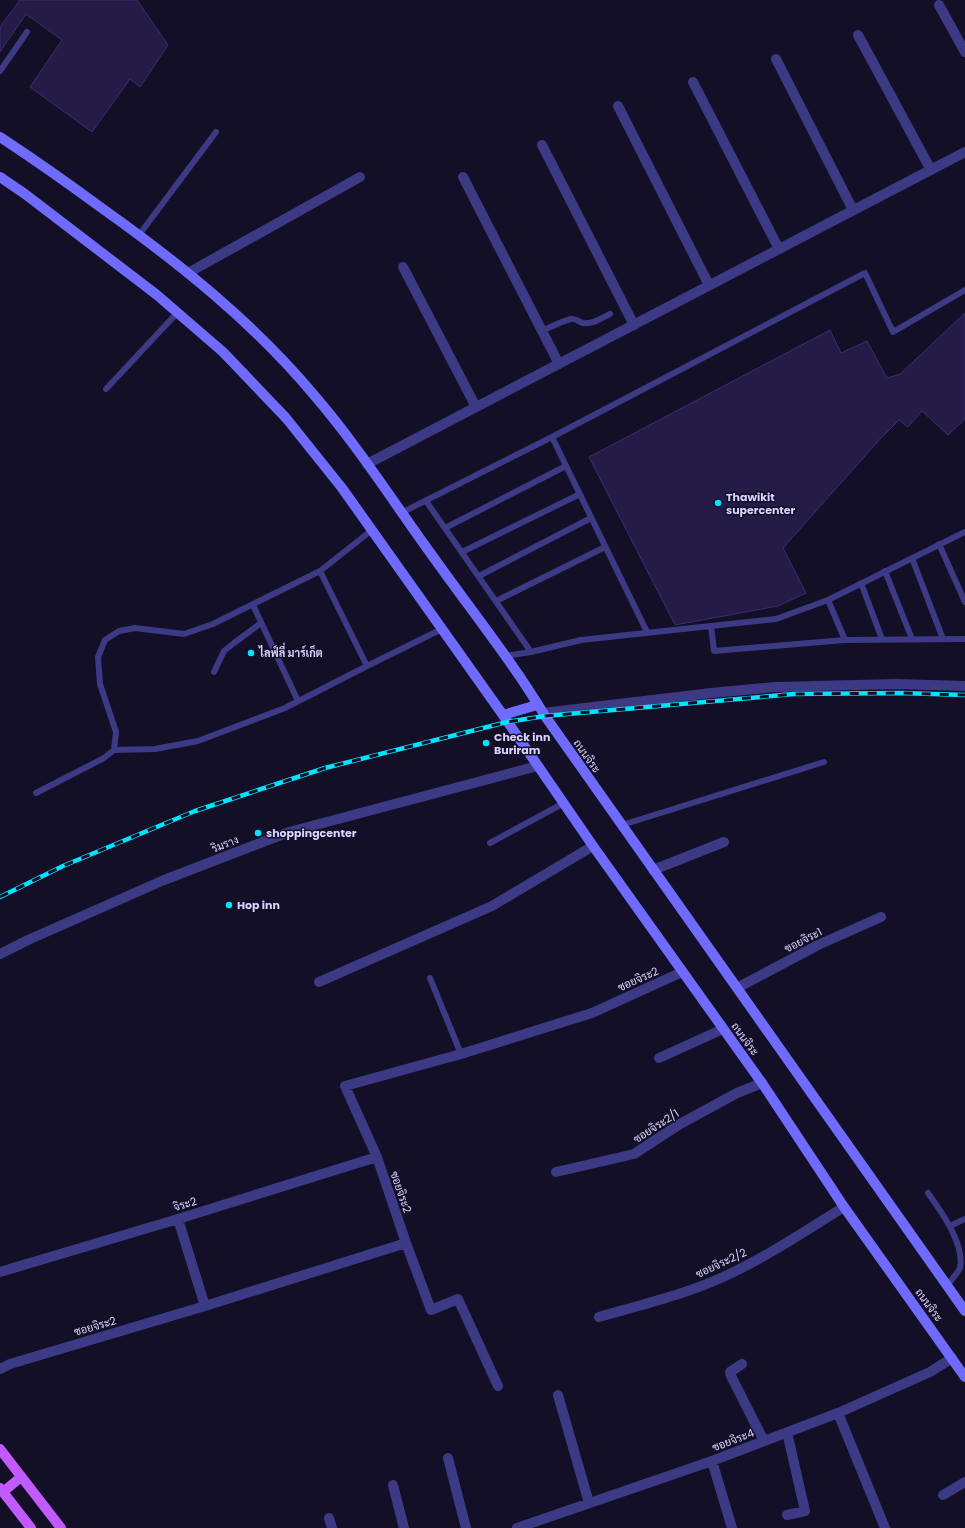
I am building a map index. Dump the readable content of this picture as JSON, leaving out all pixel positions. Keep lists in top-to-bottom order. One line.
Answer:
{"streets":{"main road":["ถนนจิระ"],"street":["ริมราง","ซอยจิระ1","ซอยจิระ2","ซอยจิระ2/1","จิระ2","ซอยจิระ2/2","ซอยจิระ4"]},"crossings":[["ถนนจิระ","ริมราง"],["ถนนจิระ","ซอยจิระ1"],["ถนนจิระ","ซอยจิระ2"],["ถนนจิระ","ซอยจิระ2/1"],["ถนนจิระ","ซอยจิระ2/2"],["ถนนจิระ","ซอยจิระ4"],["ซอยจิระ2","จิระ2"]],"places":["Thawikit supercenter","ไลฟ์ลี่ มาร์เก็ต","Check inn Buriram","shoppingcenter","Hop inn"]}
